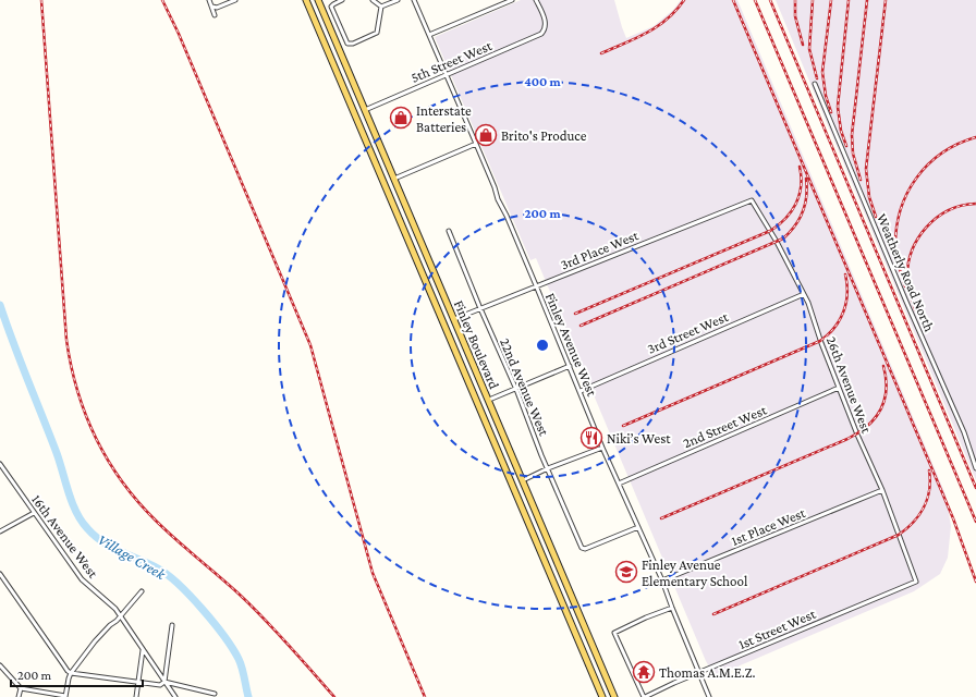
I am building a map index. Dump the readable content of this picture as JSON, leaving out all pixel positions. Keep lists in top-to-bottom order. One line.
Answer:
{"streets":{"main road":["Finley Boulevard"],"street":["5th Street West","3rd Place West","Weatherly Road North","3rd Street West","Finley Avenue West","26th Avenue West","22nd Avenue West","2nd Street West","1st Place West","16th Avenue West","1st Street West"]},"crossings":[["5th Street West","Finley Boulevard"],["5th Street West","Finley Avenue West"],["3rd Place West","Finley Boulevard"],["3rd Place West","Finley Avenue West"],["3rd Place West","26th Avenue West"],["3rd Place West","22nd Avenue West"],["3rd Street West","Finley Avenue West"],["3rd Street West","26th Avenue West"],["Finley Avenue West","22nd Avenue West"],["Finley Avenue West","2nd Street West"],["Finley Avenue West","1st Place West"],["Finley Avenue West","1st Street West"],["26th Avenue West","2nd Street West"],["26th Avenue West","1st Place West"],["26th Avenue West","1st Street West"]],"water":["Village Creek"],"places":{"shop":["Interstate Batteries","Brito's Produce"],"restaurant":["Niki’s West"],"school or university":["Finley Avenue Elementary School"],"temple":["Thomas A.M.E.Z."]},"scale_bar":"200 m","rings":["400 m","200 m"]}
